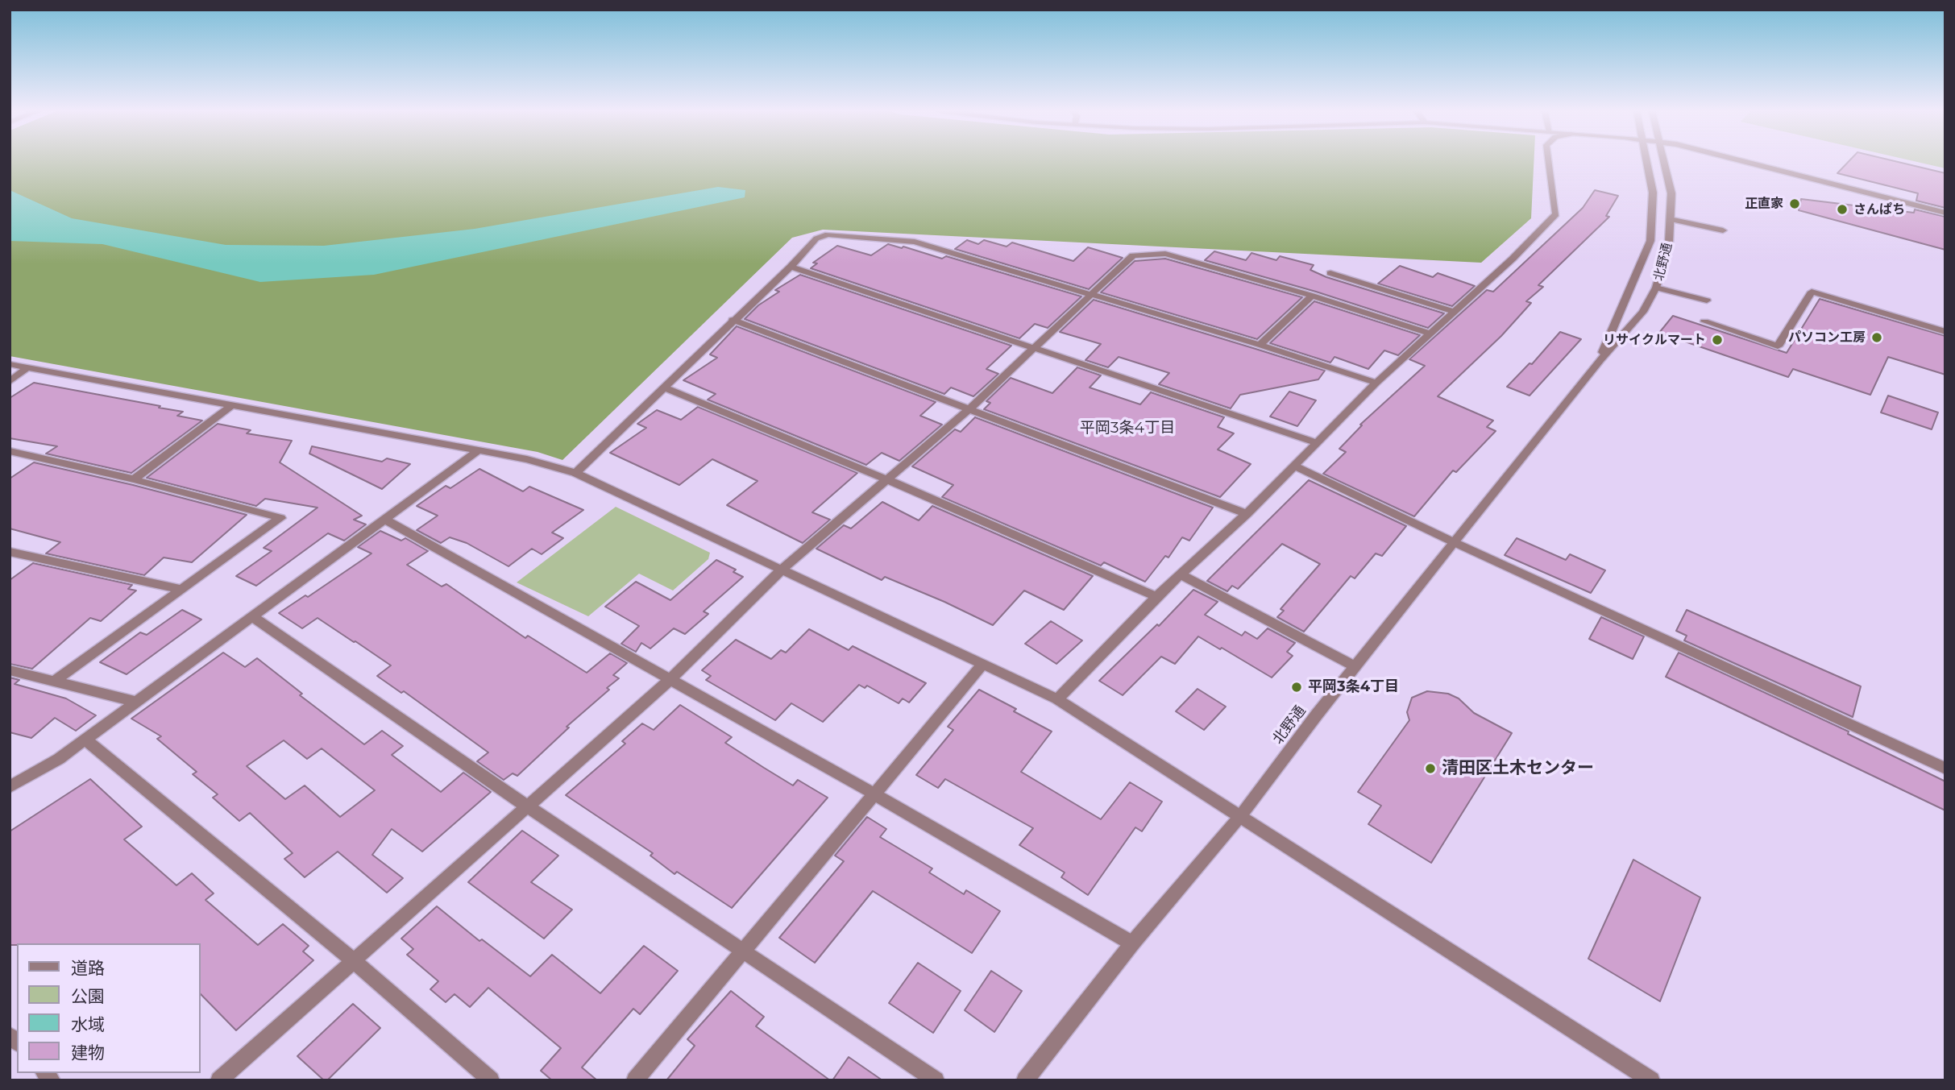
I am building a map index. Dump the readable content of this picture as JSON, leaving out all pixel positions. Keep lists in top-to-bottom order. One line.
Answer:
{"streets":{"street":["北野通"]},"districts":["平岡3条4丁目"],"places":["正直家","さんぱち","パソコン工房","リサイクルマート","平岡3条4丁目","清田区土木センター"],"legend":["道路","公園","水域","建物"]}
